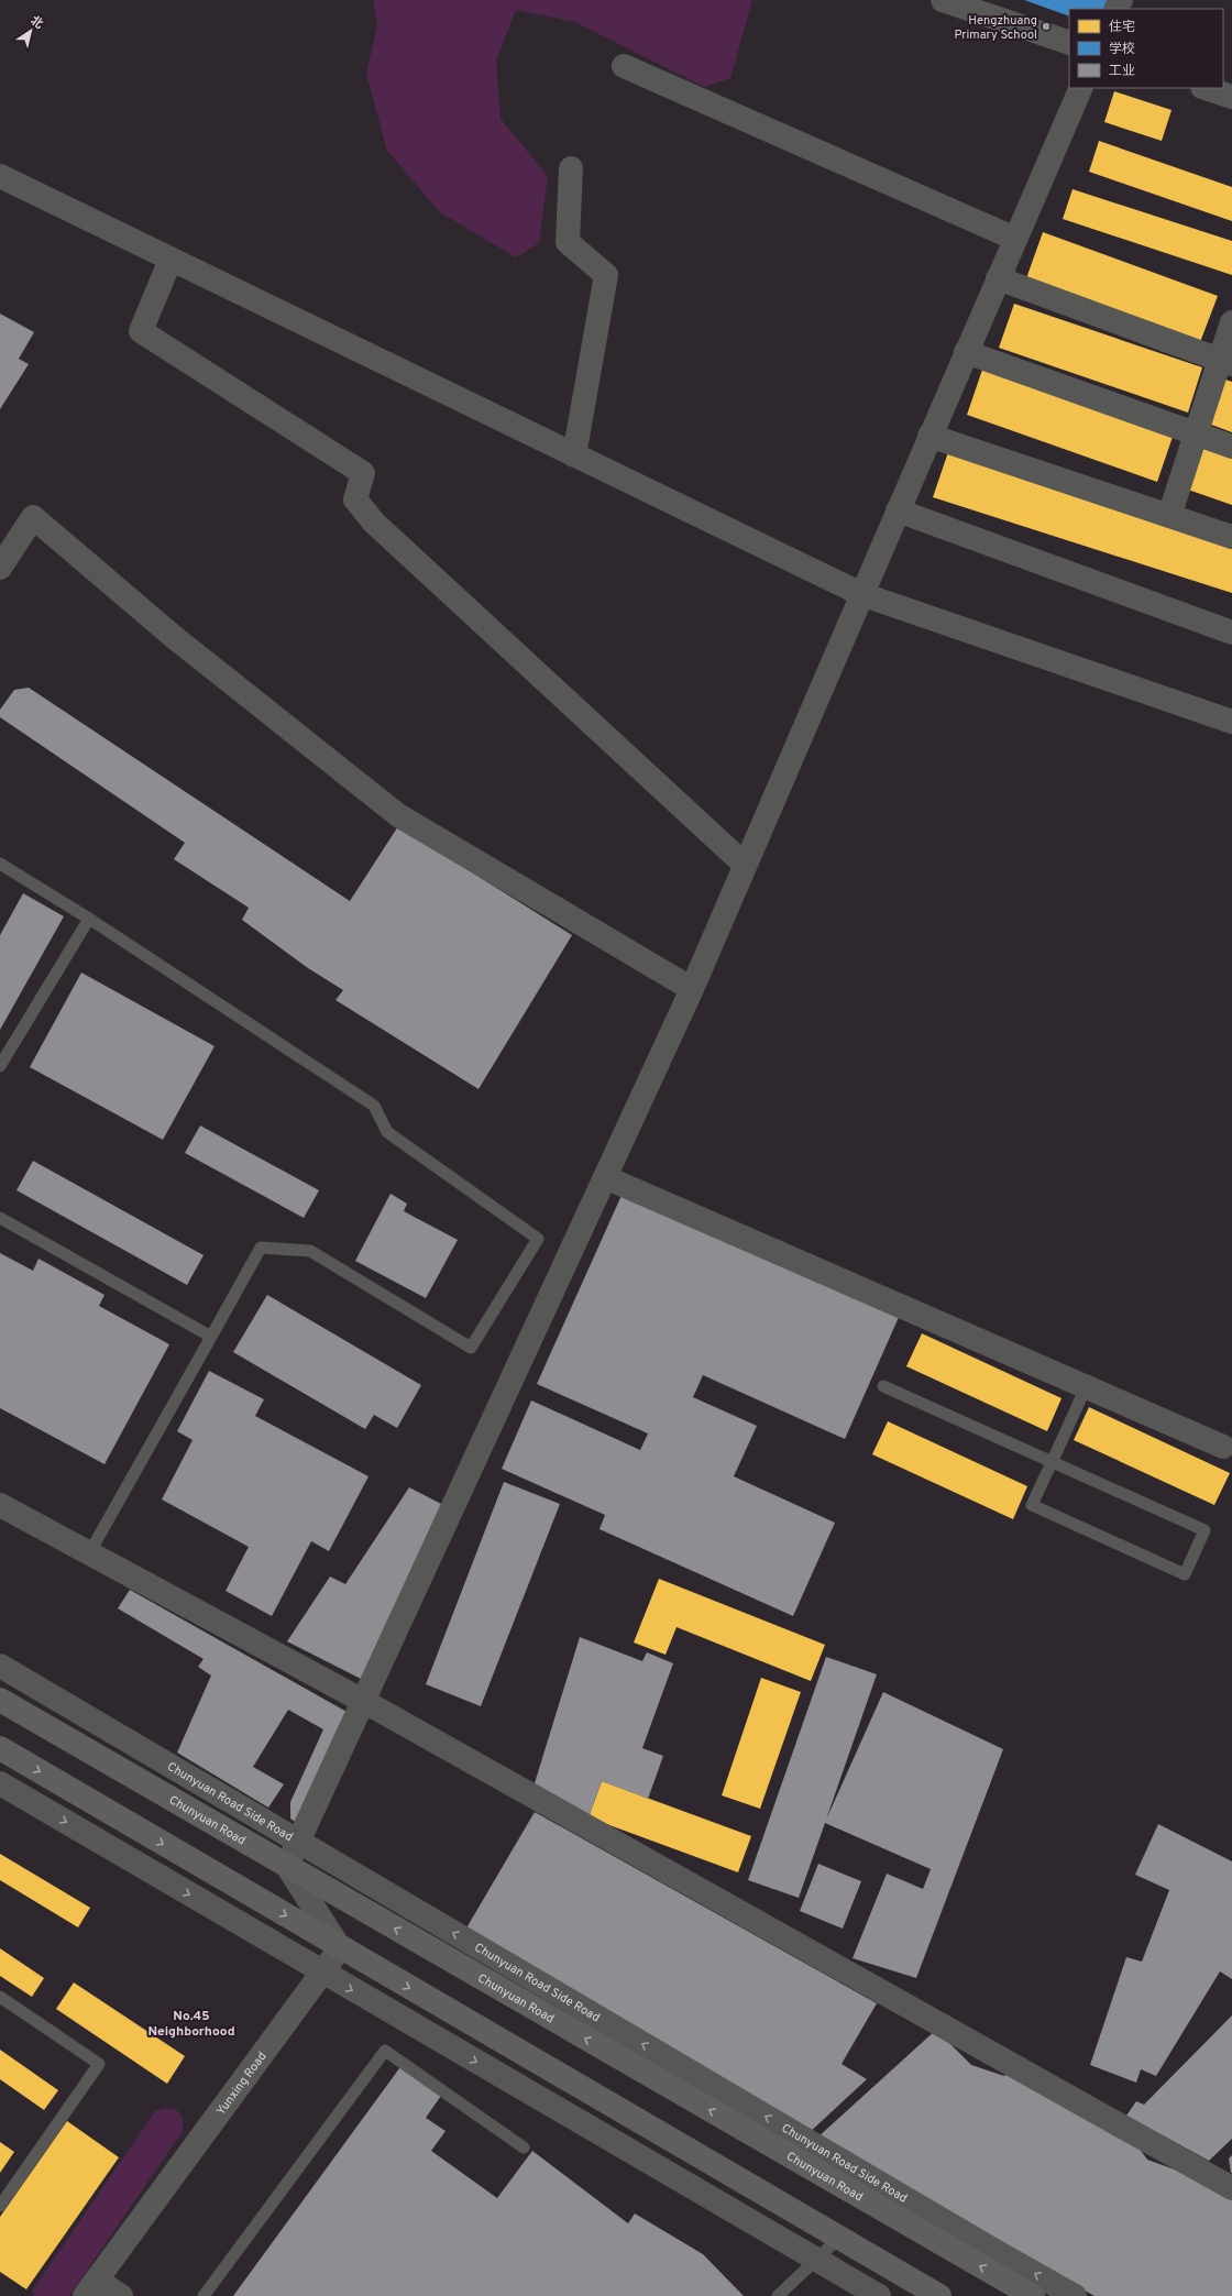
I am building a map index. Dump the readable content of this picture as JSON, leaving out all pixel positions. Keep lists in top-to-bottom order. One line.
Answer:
{"streets":{"main road":["Chunyuan Road","Yunxing Road"],"street":["Chunyuan Road Side Road"]},"districts":["No.45 Neighborhood"],"places":["Hengzhuang Primary School"],"legend":["住宅","学校","工业"],"north":"top right"}
